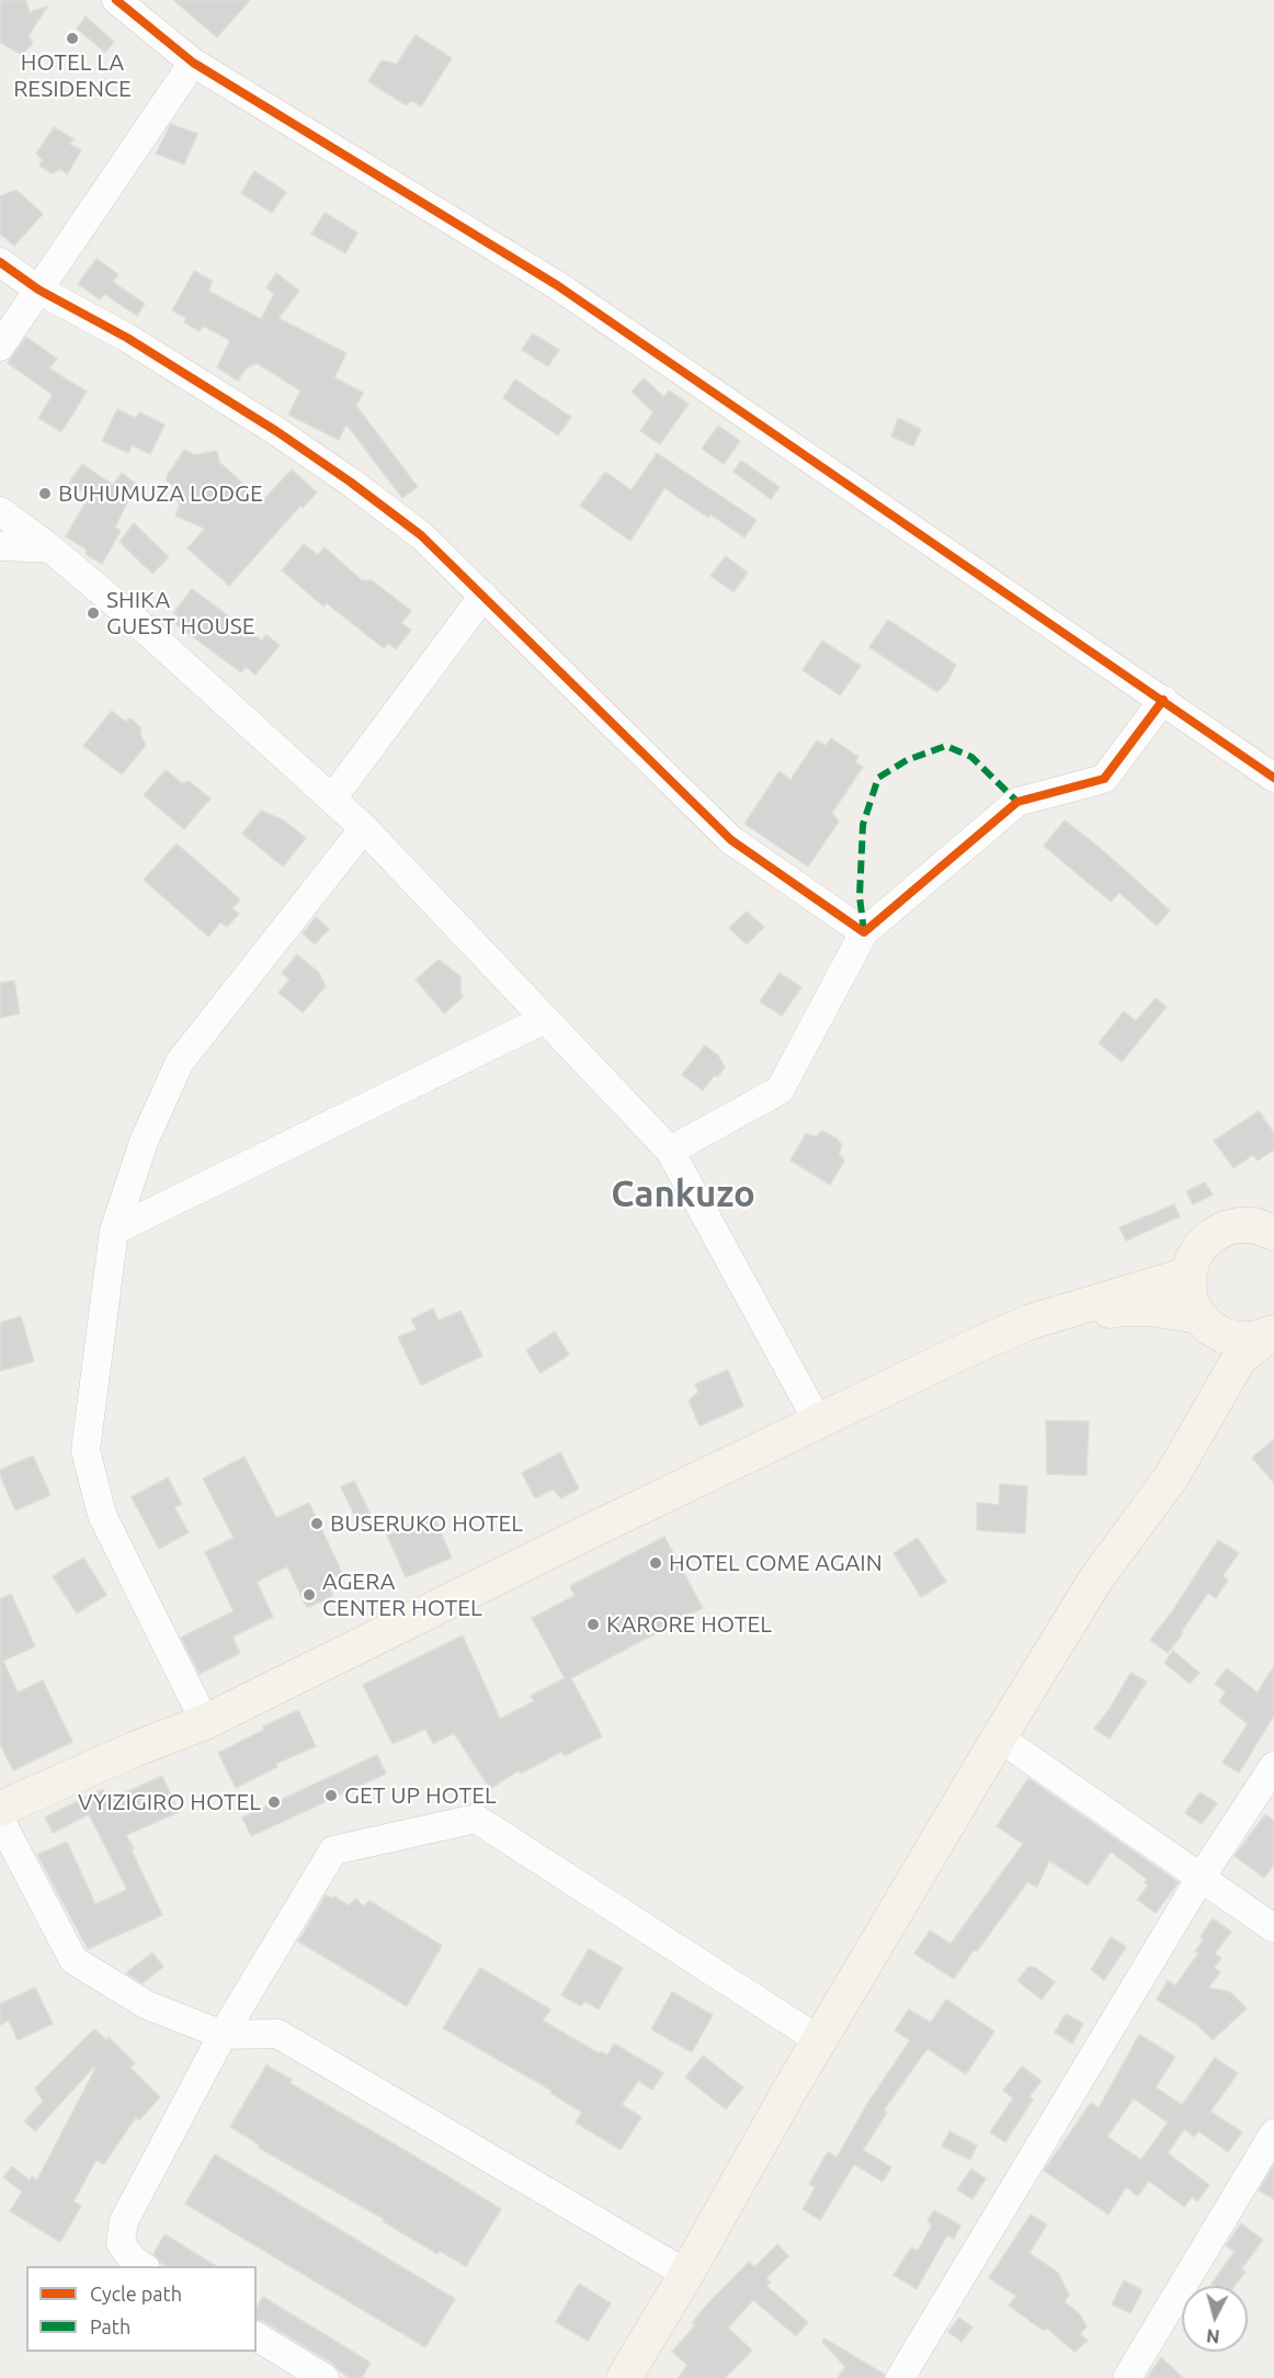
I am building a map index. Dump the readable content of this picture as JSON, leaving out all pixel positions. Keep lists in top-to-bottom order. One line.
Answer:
{"districts":["Cankuzo"],"places":["HOTEL LA RESIDENCE","BUHUMUZA LODGE","SHIKA GUEST HOUSE","BUSERUKO HOTEL","HOTEL COME AGAIN","AGERA CENTER HOTEL","KARORE HOTEL","GET UP HOTEL","VYIZIGIRO HOTEL"],"legend":["Cycle path","Path"],"north":"bottom"}
